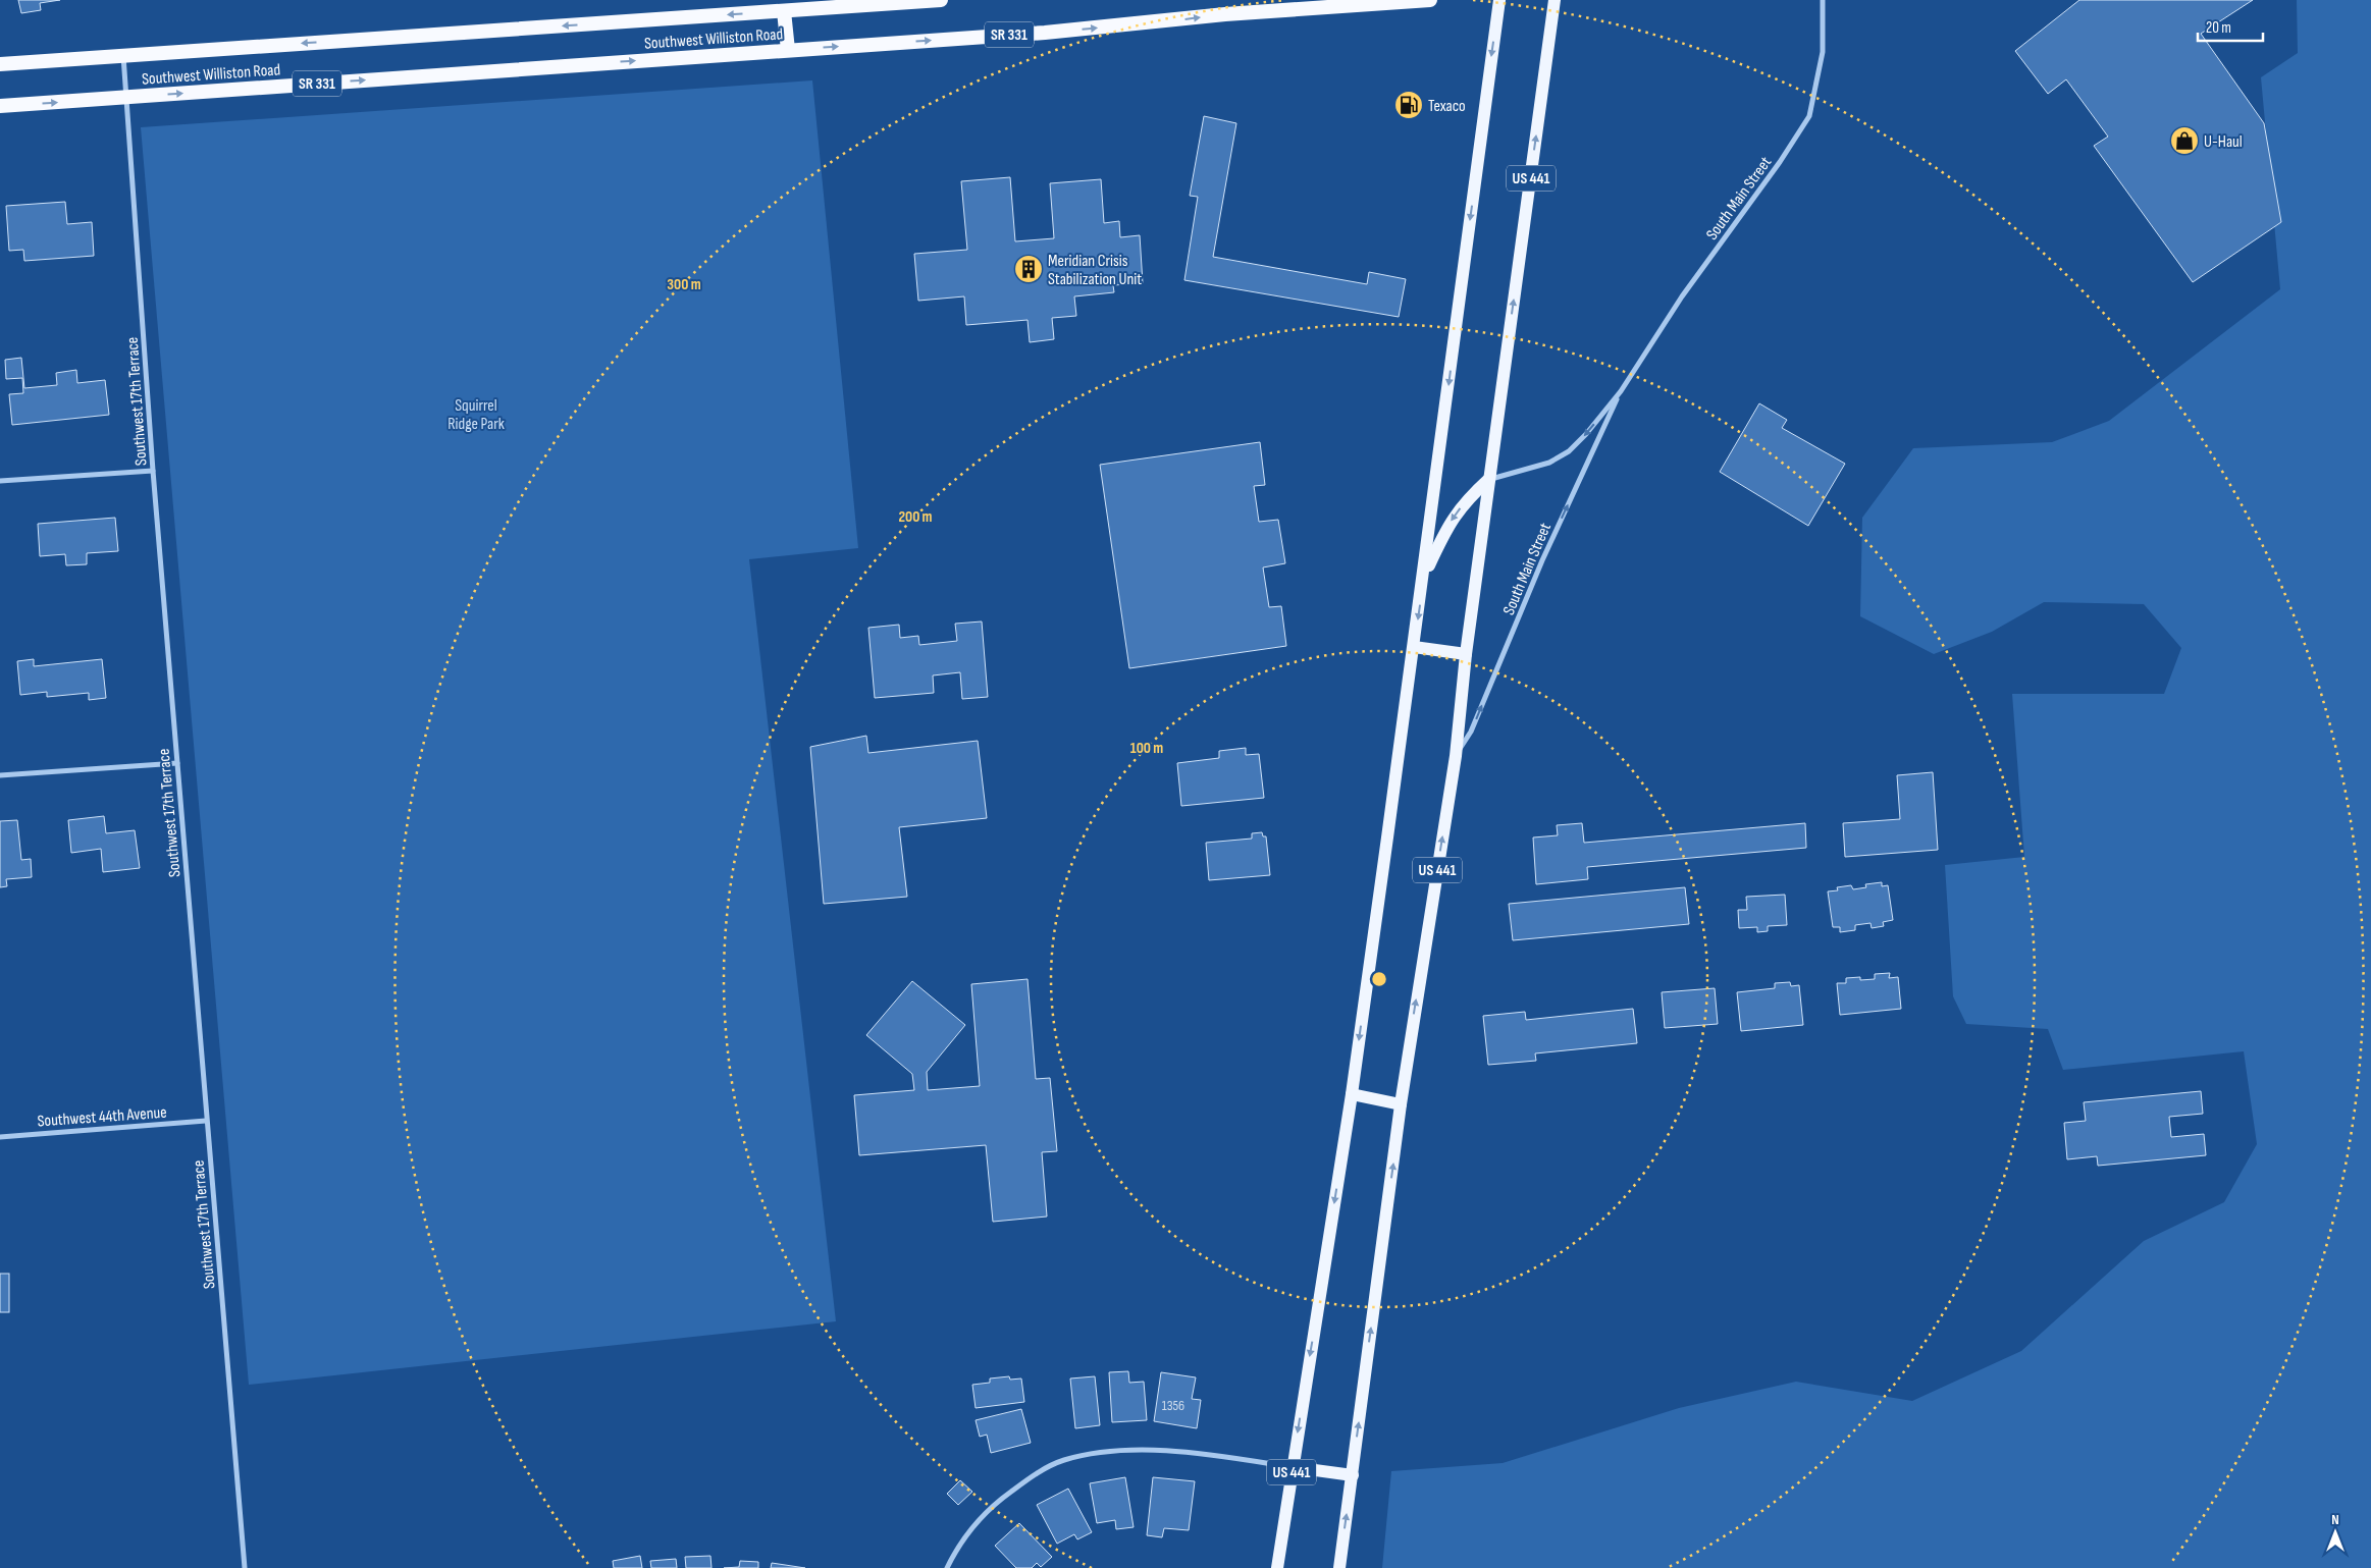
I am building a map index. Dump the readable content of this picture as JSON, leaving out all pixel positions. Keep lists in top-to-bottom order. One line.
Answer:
{"streets":{"highway":["SR 331","Southwest Williston Road"],"main road":["US 441"],"street":["South Main Street","Southwest 17th Terrace","Southwest 44th Avenue"]},"crossings":[["Southwest Williston Road","Southwest 17th Terrace"],["US 441","South Main Street"],["Southwest 17th Terrace","Southwest 44th Avenue"]],"parks":["Squirrel Ridge Park"],"places":{"fuel station":["Texaco"],"shop":["U-Haul"],"building":["Meridian Crisis Stabilization Unit"]},"house_numbers":["1356"],"scale_bar":"20 m","north":"top","rings":["300 m","200 m","100 m"]}
